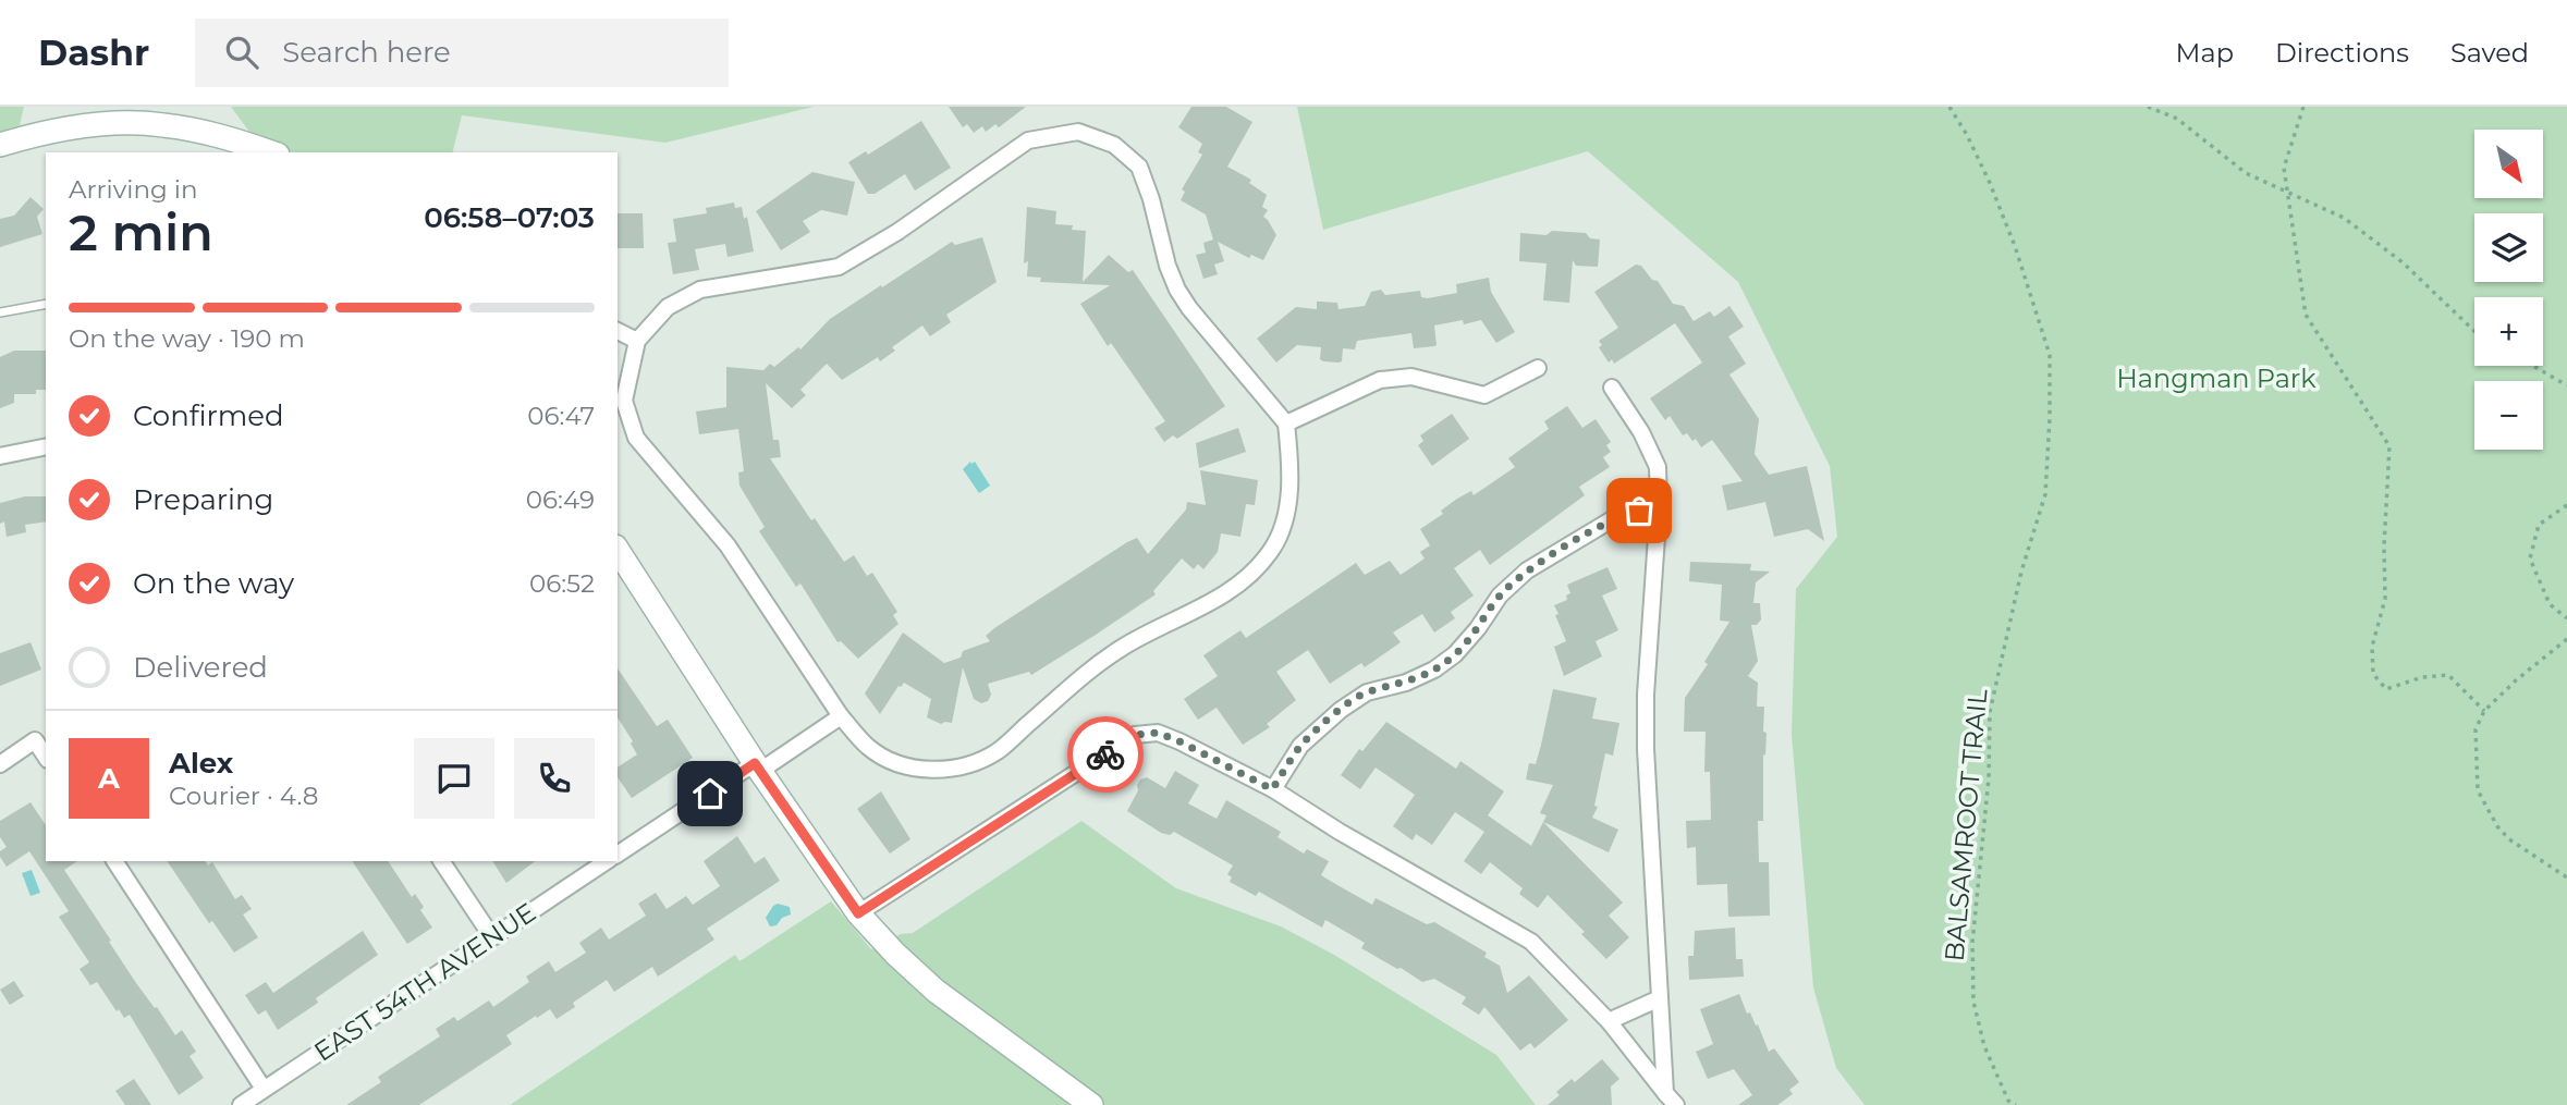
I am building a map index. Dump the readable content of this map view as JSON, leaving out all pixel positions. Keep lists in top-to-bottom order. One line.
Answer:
{"streets":{"street":["EAST 54TH AVENUE"],"path":["BALSAMROOT TRAIL"]},"parks":["Hangman Park"],"north":"bottom right","page":{"header":"Dashr","search":"Search here","nav":["Map","Directions","Saved"],"map_buttons":["+","−"],"heading":["2 min","Arriving in","06:58–07:03"],"panel":["Alex","Courier · 4.8"],"bar":"On the way · 190 m","list":[["Confirmed","06:47"],["Preparing","06:49"],["On the way","06:52"],"Delivered"],"round":"A"}}
